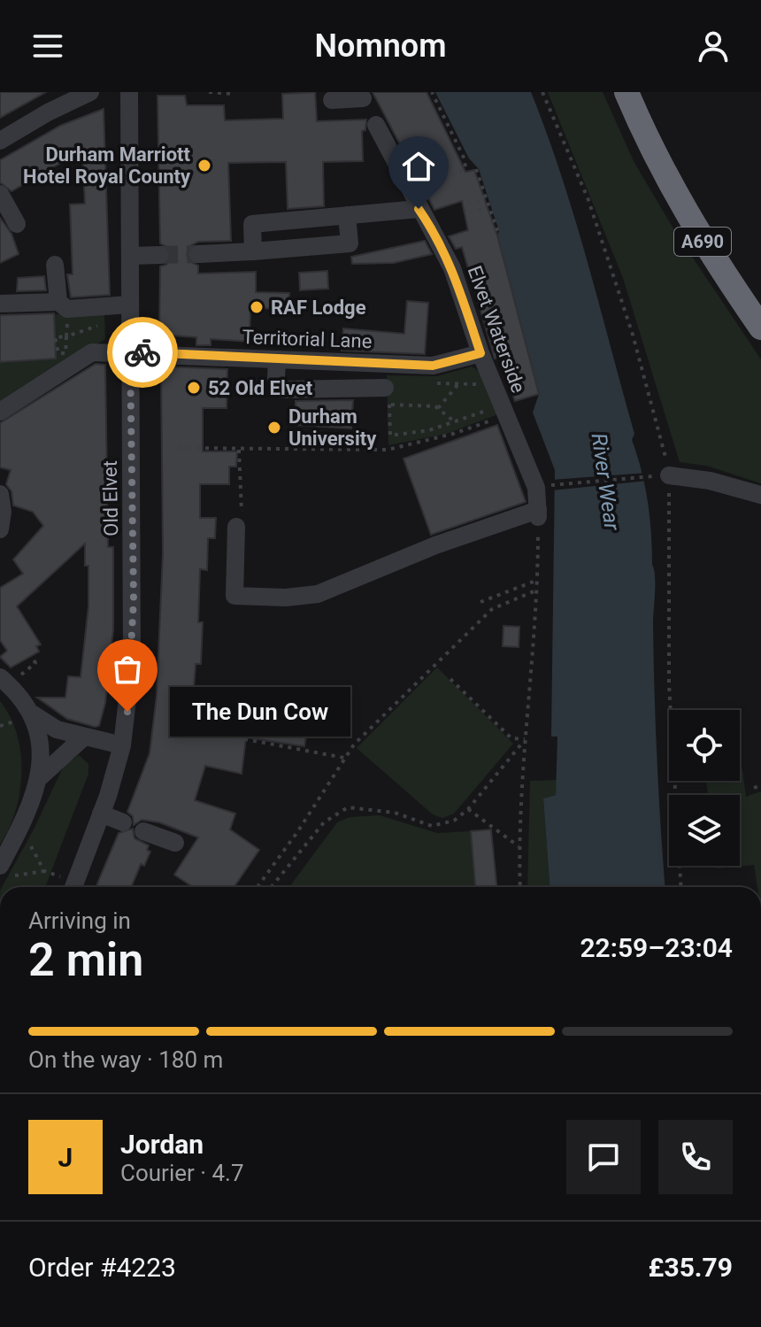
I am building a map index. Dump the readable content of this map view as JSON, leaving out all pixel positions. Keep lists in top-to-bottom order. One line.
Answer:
{"streets":{"highway":["A690"],"street":["Elvet Waterside","Territorial Lane","Old Elvet"]},"crossings":[["Elvet Waterside","Territorial Lane"],["Territorial Lane","Old Elvet"]],"water":["River Wear"],"places":["Durham Marriott Hotel Royal County","RAF Lodge","52 Old Elvet","Durham University","The Dun Cow"],"page":{"header":"Nomnom","bubble":"The Dun Cow","heading":["2 min","Arriving in","22:59–23:04"],"panel":["Jordan","Courier · 4.7","Order #4223","£35.79"],"bar":"On the way · 180 m","round":"J"}}
